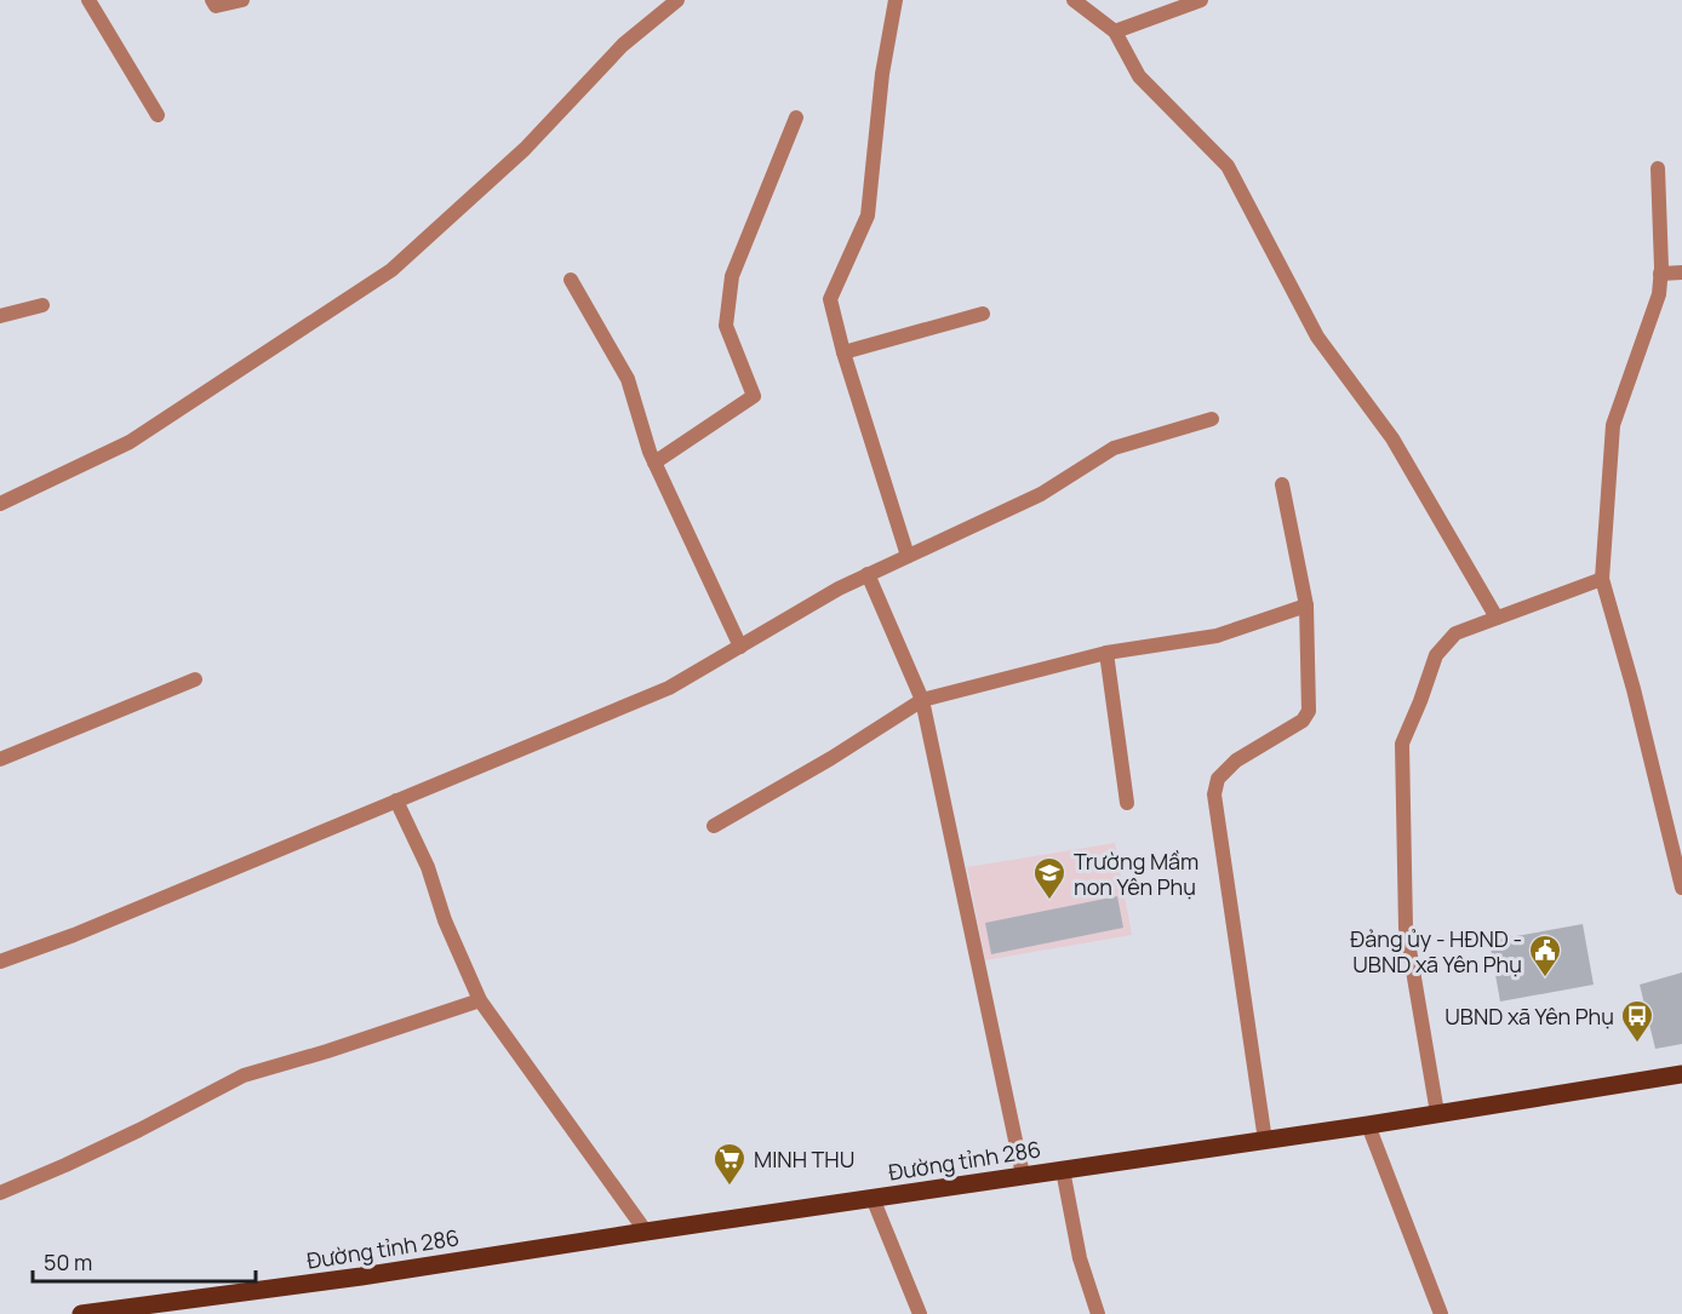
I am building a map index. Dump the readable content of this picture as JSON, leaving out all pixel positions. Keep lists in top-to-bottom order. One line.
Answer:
{"streets":{"main road":["Đường tỉnh 286"]},"places":{"school or university":["Trường Mầm non Yên Phụ"],"public building":["Đảng ủy - HĐND - UBND xã Yên Phụ"],"bus stop":["UBND xã Yên Phụ"],"supermarket":["MINH THU"]},"scale_bar":"50 m"}
